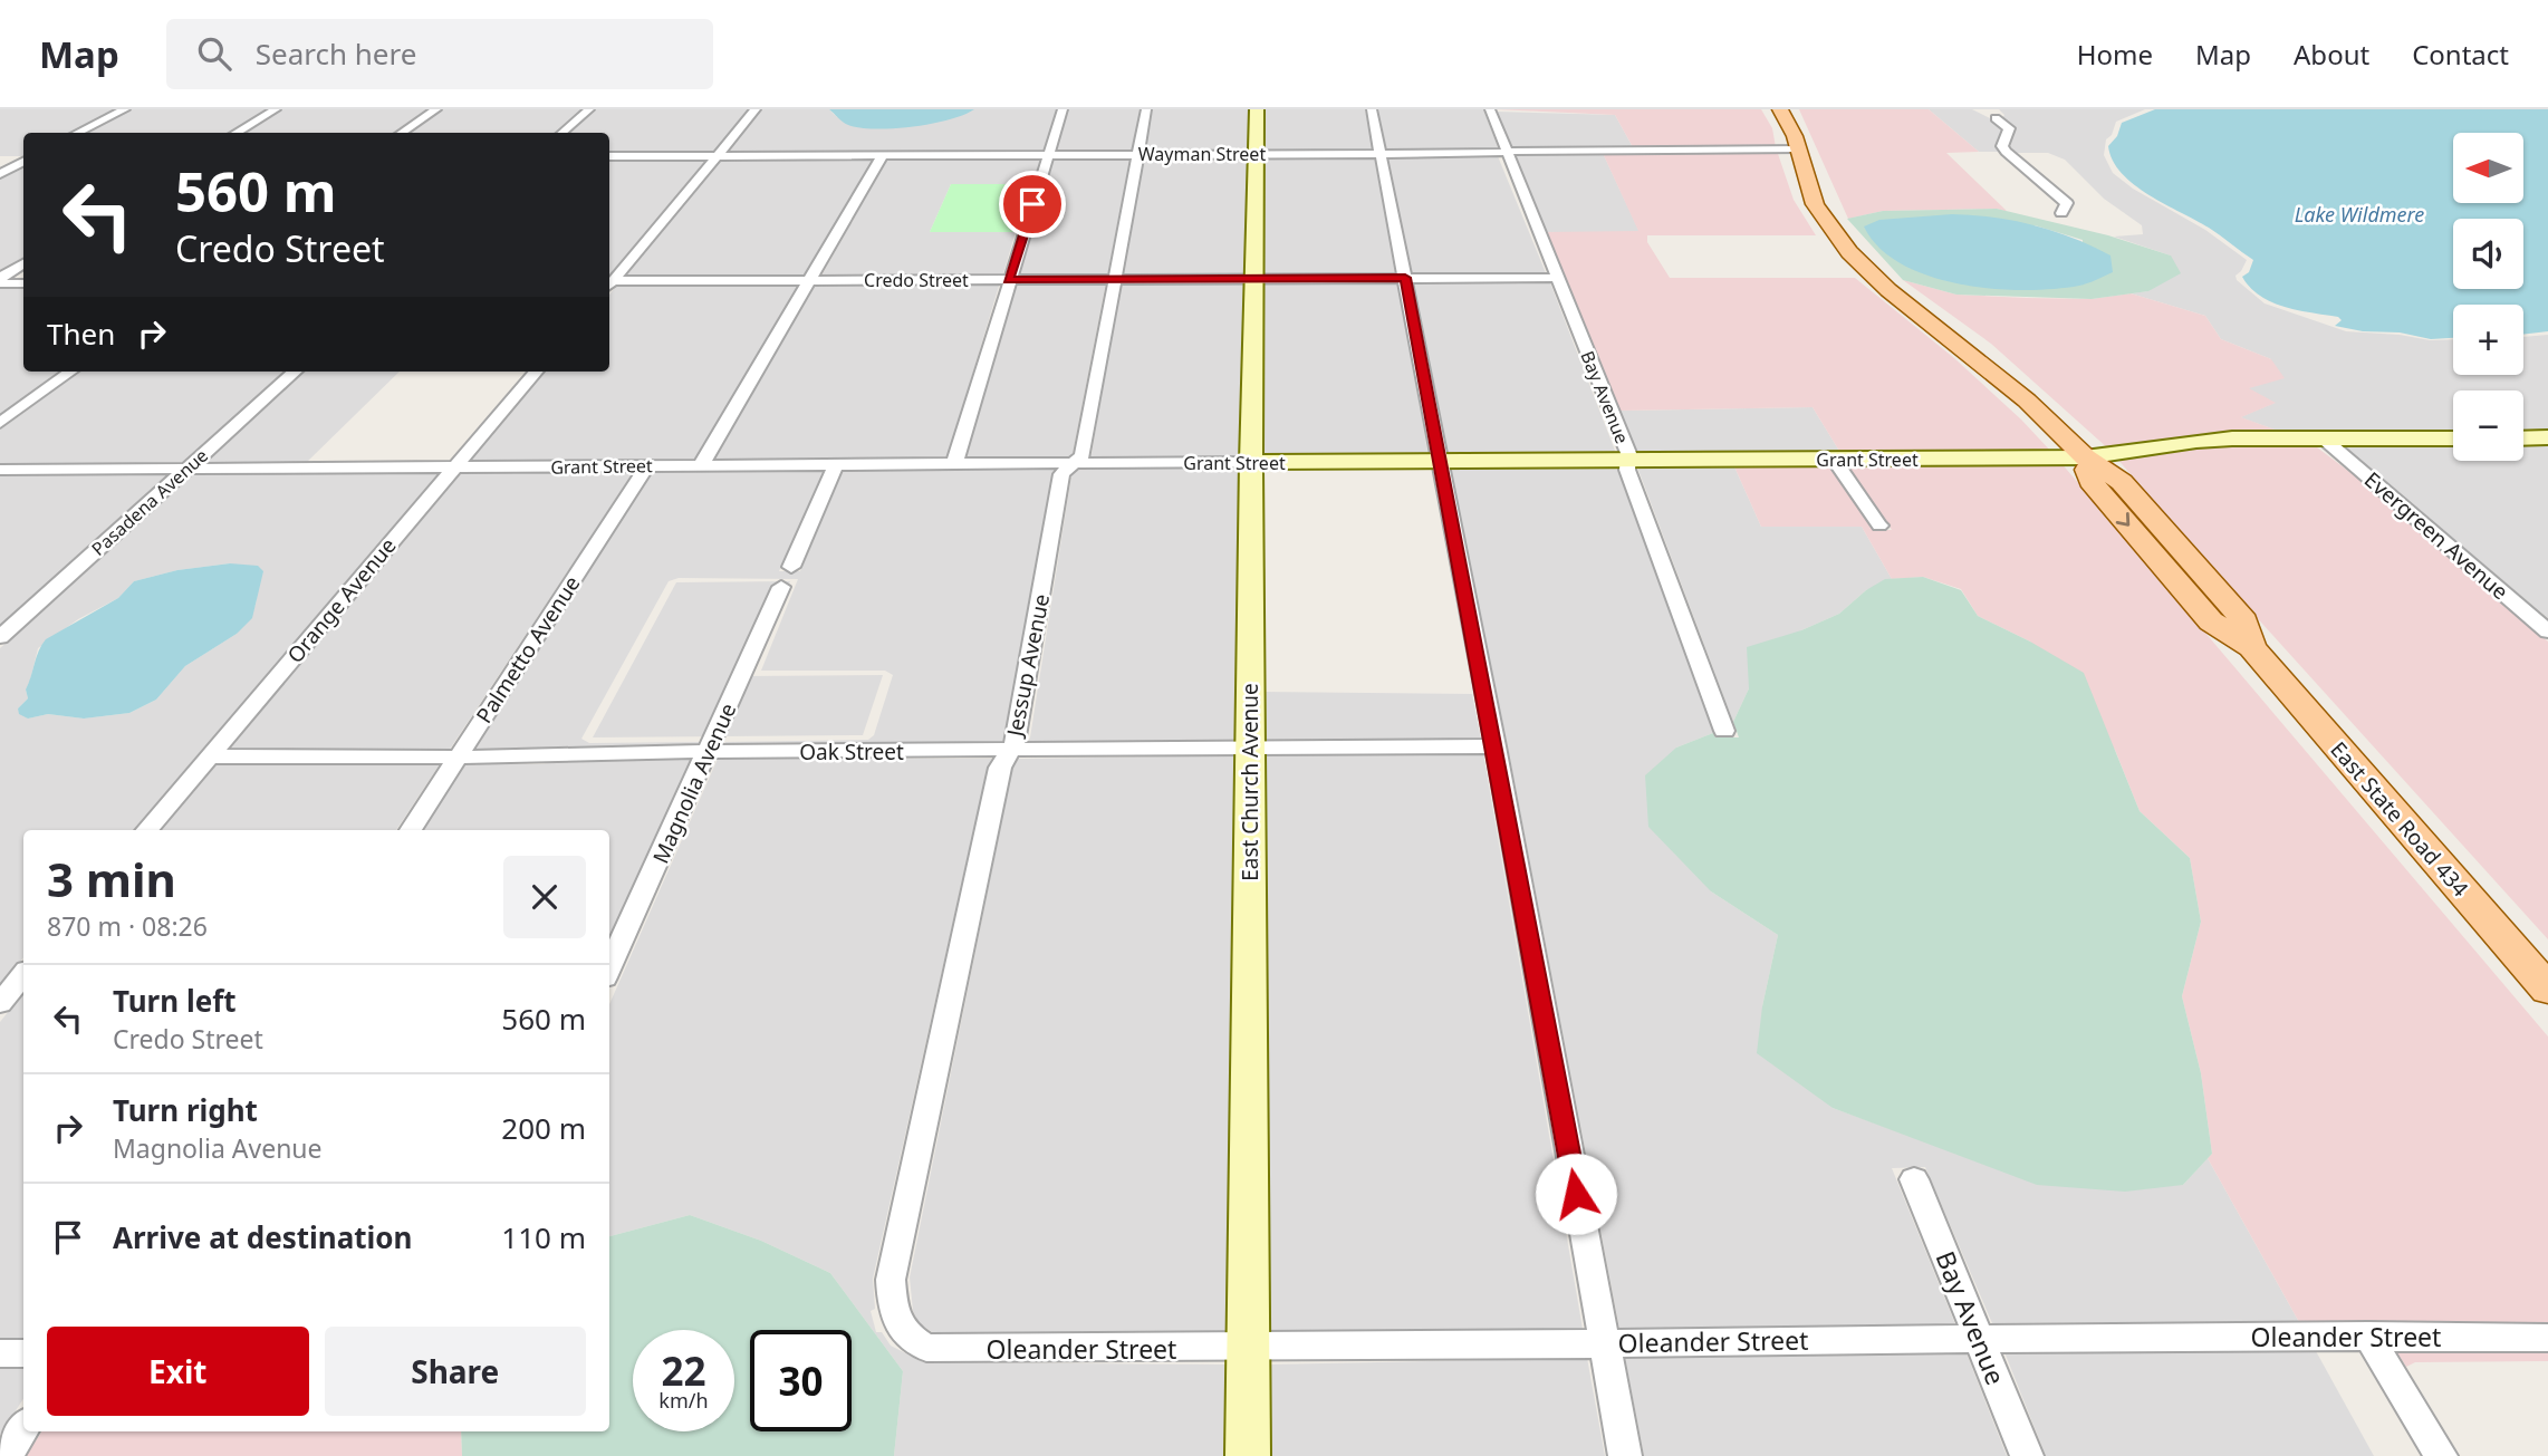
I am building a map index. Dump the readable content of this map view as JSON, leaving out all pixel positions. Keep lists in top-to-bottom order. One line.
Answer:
{"streets":{"main road":["East State Road 434"],"street":["Wayman Street","Credo Street","Bay Avenue","Grant Street","Pasadena Avenue","Evergreen Avenue","Orange Avenue","Palmetto Avenue","Jessup Avenue","Oak Street","East Church Avenue","Magnolia Avenue","Oleander Street"]},"crossings":[["Wayman Street","Bay Avenue"],["Wayman Street","Jessup Avenue"],["Wayman Street","East Church Avenue"],["Wayman Street","East State Road 434"],["Credo Street","Bay Avenue"],["Credo Street","Jessup Avenue"],["Credo Street","East Church Avenue"],["Bay Avenue","Grant Street"],["Bay Avenue","Oleander Street"],["Grant Street","Pasadena Avenue"],["Grant Street","Evergreen Avenue"],["Grant Street","Orange Avenue"],["Grant Street","Palmetto Avenue"],["Grant Street","Jessup Avenue"],["Grant Street","East Church Avenue"],["Grant Street","East State Road 434"],["Orange Avenue","Oak Street"],["Palmetto Avenue","Oak Street"],["Jessup Avenue","Oak Street"],["Jessup Avenue","Oleander Street"],["Oak Street","East Church Avenue"],["Oak Street","Magnolia Avenue"],["East Church Avenue","Oleander Street"]],"water":["Lake Wildmere"],"north":"left","page":{"header":"Map","search":"Search here","nav":["Home","Map","About","Contact"],"map_buttons":["+","−"],"turn":["560 m","Credo Street"],"then":"Then","heading":["3 min","870 m · 08:26"],"list":[{"name":"Turn left","note":"Credo Street","value":"560 m"},{"name":"Turn right","note":"Magnolia Avenue","value":"200 m"},{"name":"Arrive at destination","value":"110 m"}],"buttons":["Exit","Share"],"speed":"22 km/h","limit":"30"}}
